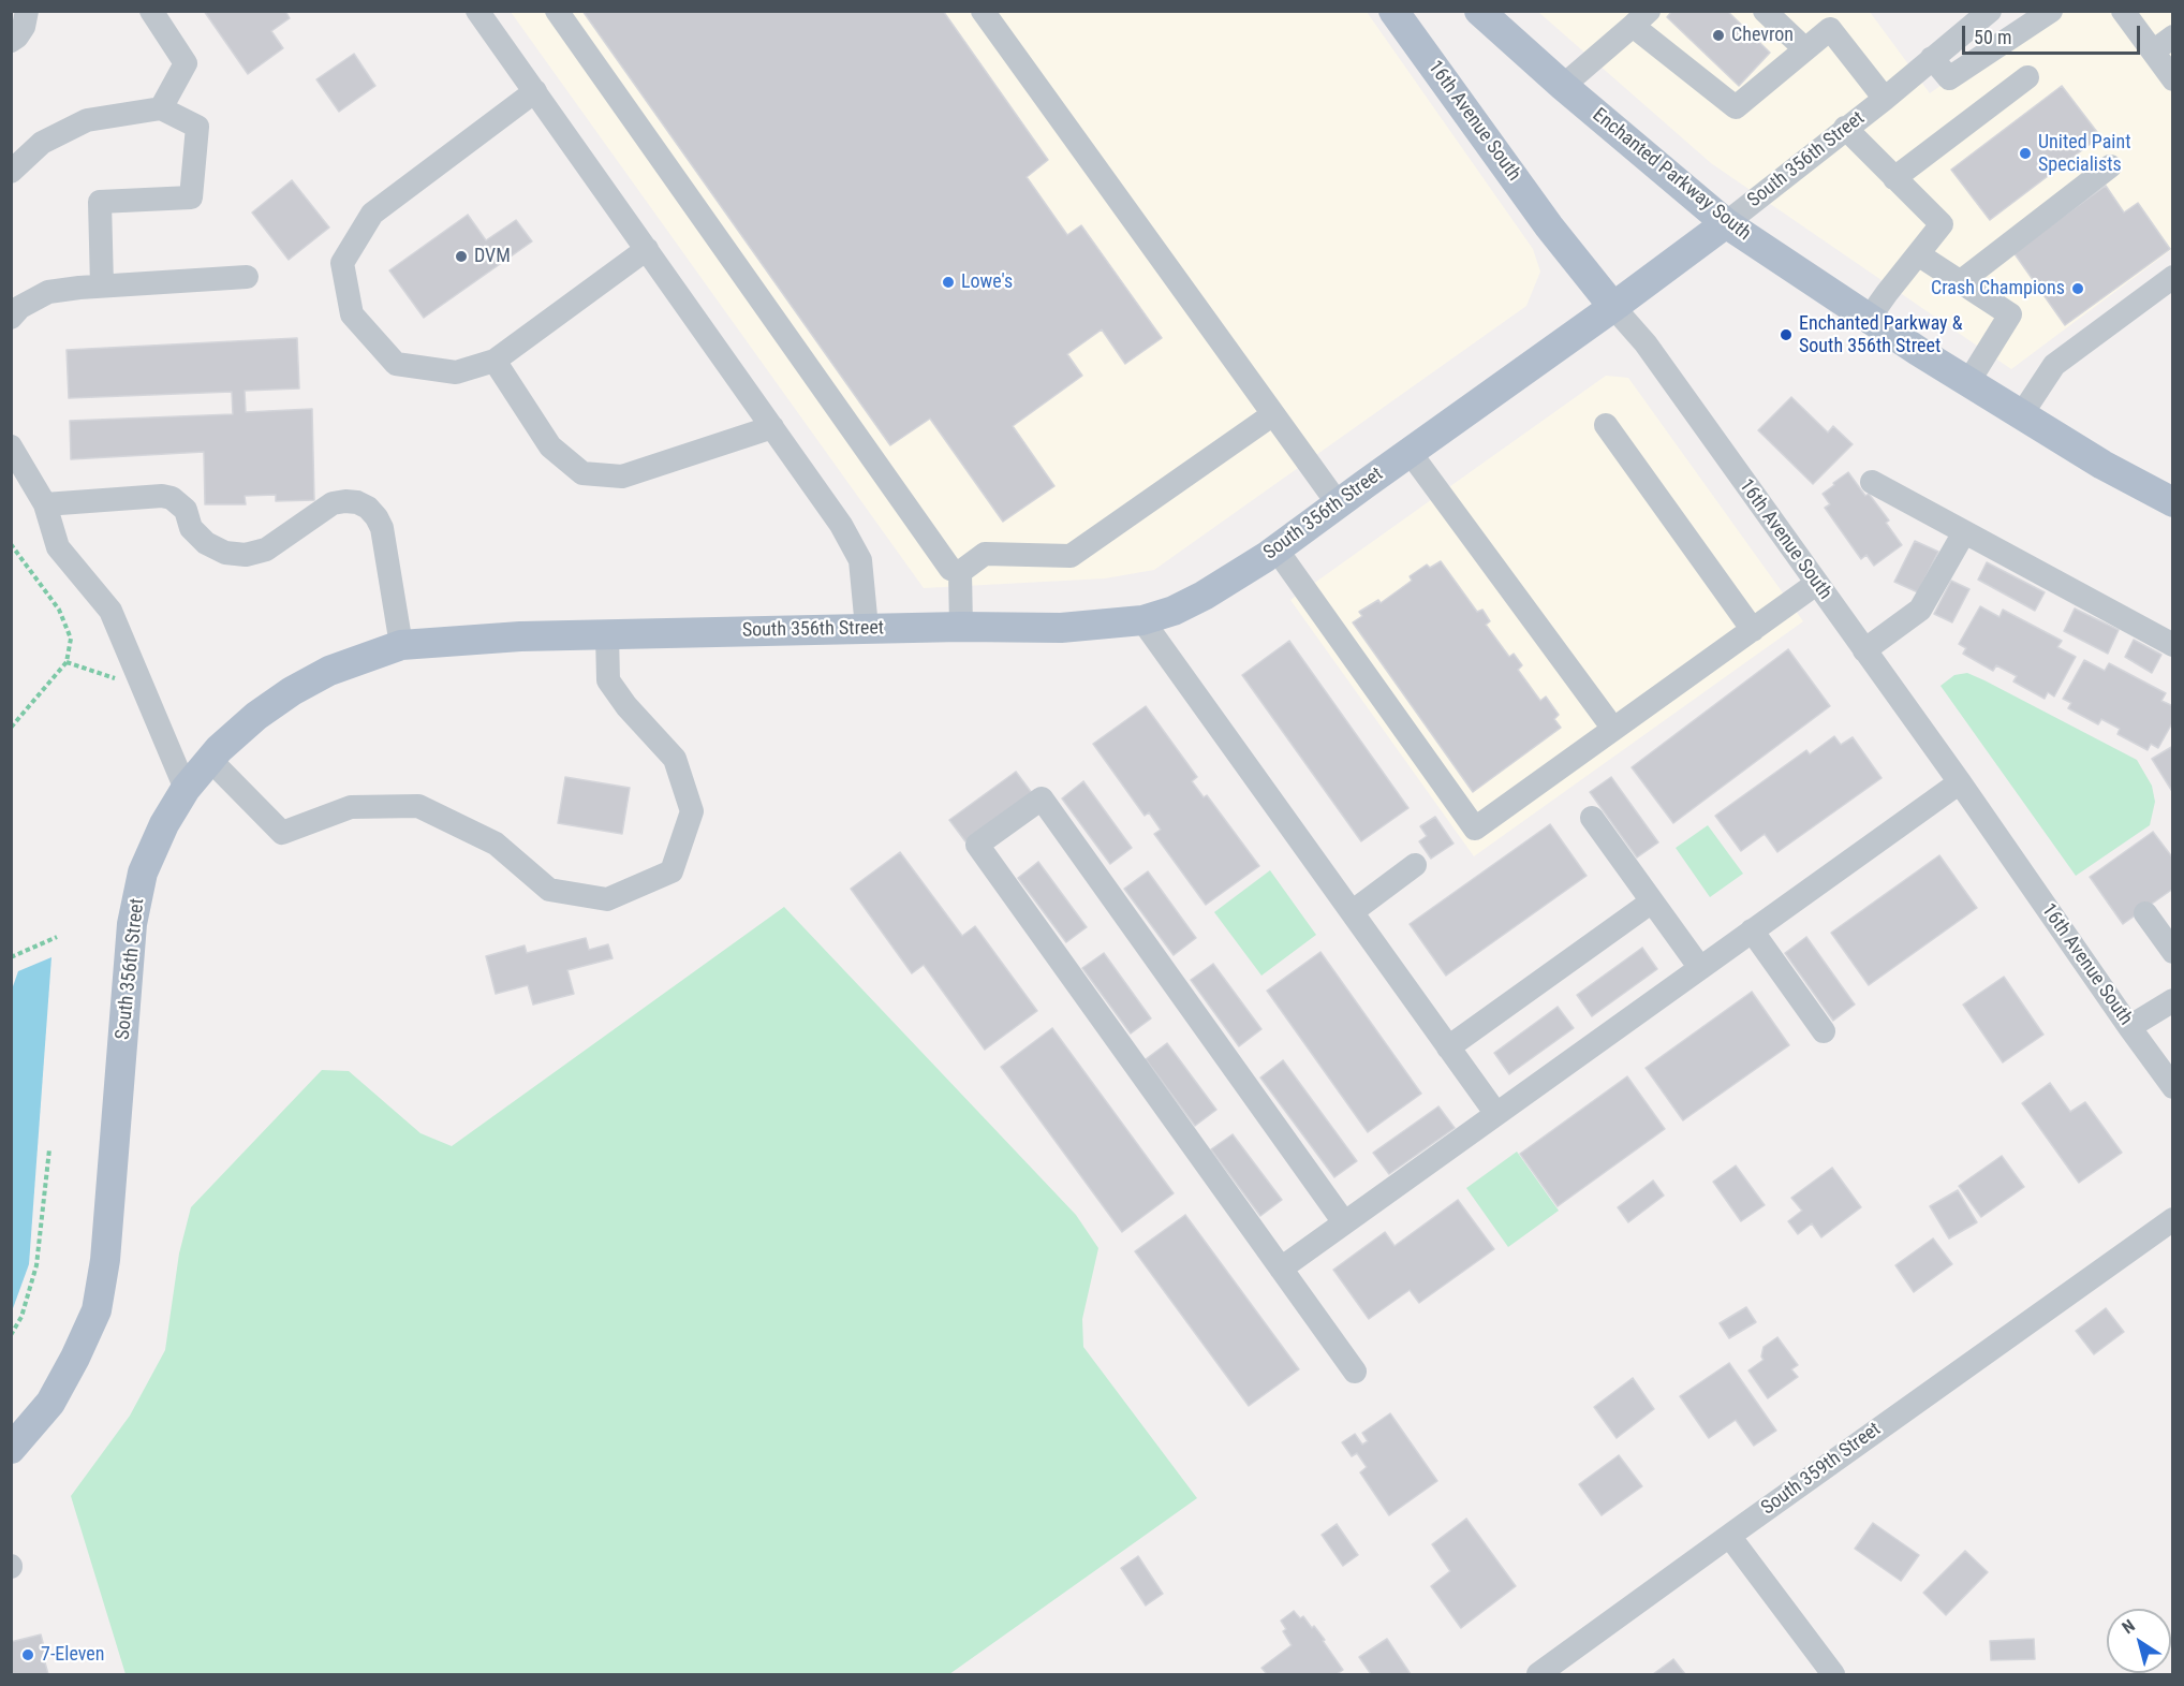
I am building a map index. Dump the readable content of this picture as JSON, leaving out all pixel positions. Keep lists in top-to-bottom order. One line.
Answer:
{"streets":{"main road":["16th Avenue South","South 356th Street","Enchanted Parkway South"],"street":["South 359th Street"]},"crossings":[["16th Avenue South","South 356th Street"],["South 356th Street","Enchanted Parkway South"]],"places":["Chevron","United Paint Specialists","DVM","Lowe's","Crash Champions","Enchanted Parkway & South 356th Street","7-Eleven"],"scale_bar":"50 m","north":"top left"}
